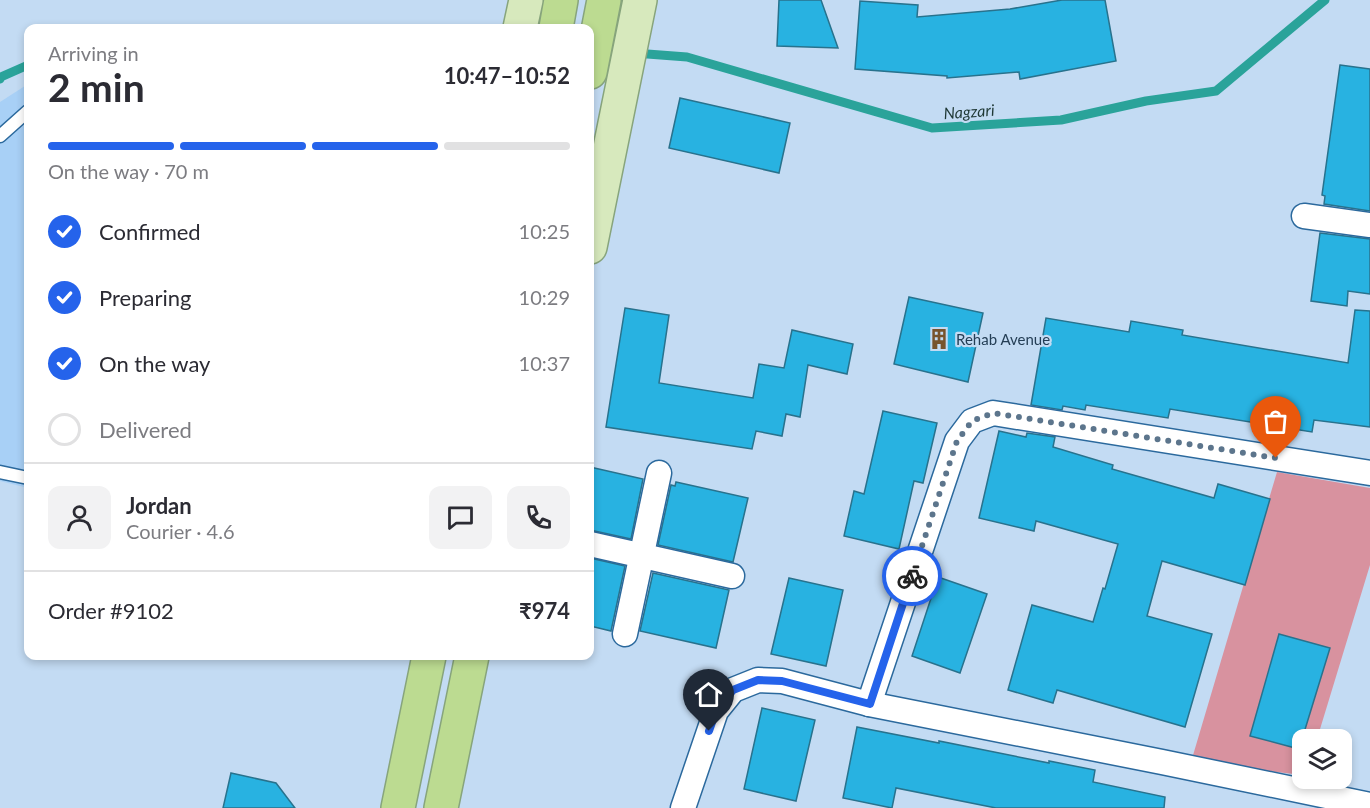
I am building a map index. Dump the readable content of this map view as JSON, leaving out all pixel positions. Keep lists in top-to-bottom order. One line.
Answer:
{"water":["Nagzari"],"places":{"building":["Rehab Avenue"]},"page":{"heading":["2 min","Arriving in","10:47–10:52"],"panel":["Jordan","Courier · 4.6","Order #9102","₹974"],"bar":"On the way · 70 m","list":[["Confirmed","10:25"],["Preparing","10:29"],["On the way","10:37"],"Delivered"]}}
